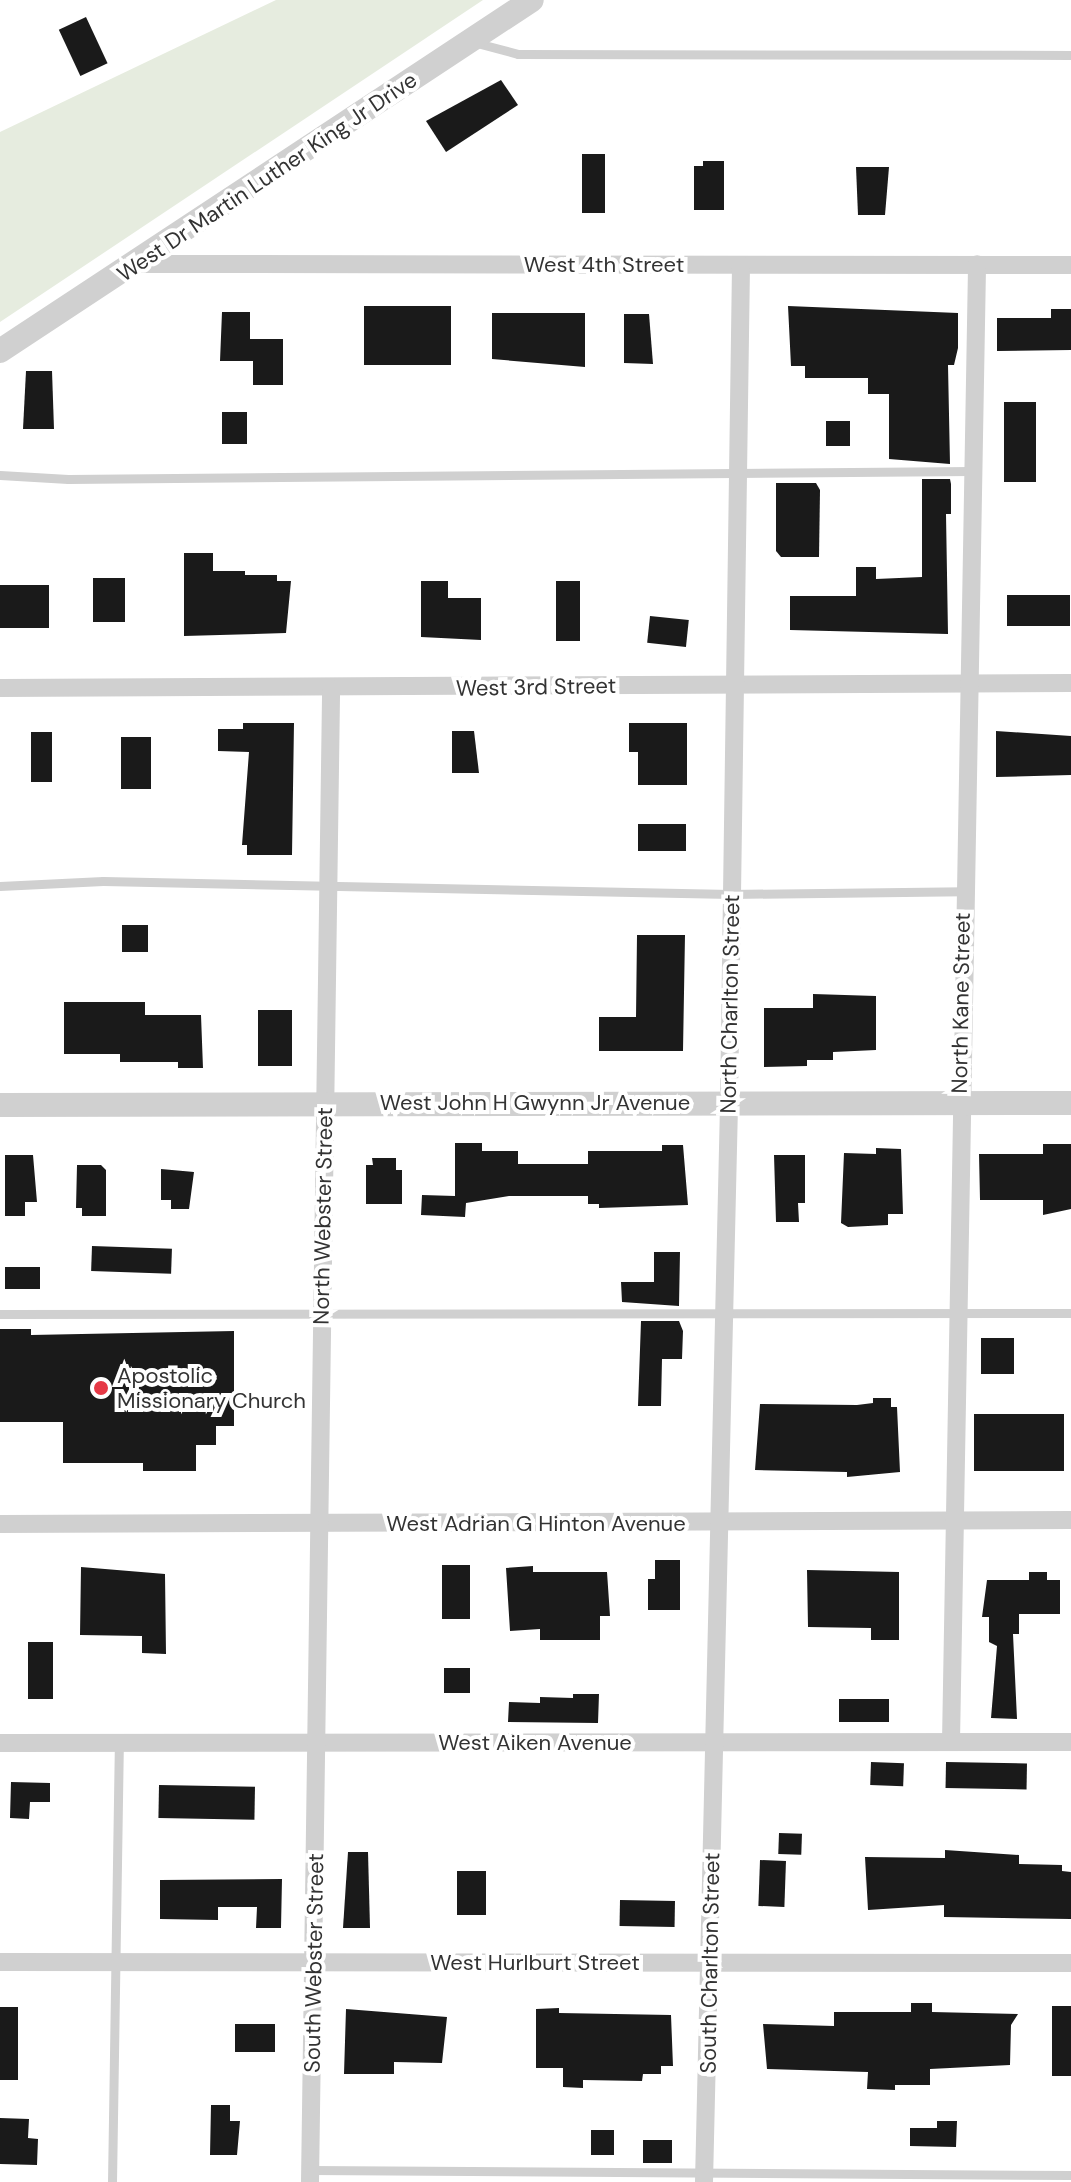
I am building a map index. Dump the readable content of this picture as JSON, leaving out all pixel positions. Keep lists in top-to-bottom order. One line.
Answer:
{"streets":{"street":["West Dr Martin Luther King Jr Drive","West 4th Street","West 3rd Street","North Kane Street","North Charlton Street","West John H Gwynn Jr Avenue","North Webster Street","West Adrian G Hinton Avenue","West Aiken Avenue","South Webster Street","West Hurlburt Street","South Charlton Street"]},"crossings":[["West Dr Martin Luther King Jr Drive","West 4th Street"],["West 4th Street","North Kane Street"],["West 4th Street","North Charlton Street"],["West 3rd Street","North Kane Street"],["West 3rd Street","North Charlton Street"],["West 3rd Street","North Webster Street"],["North Kane Street","West John H Gwynn Jr Avenue"],["North Kane Street","West Adrian G Hinton Avenue"],["North Kane Street","West Aiken Avenue"],["North Charlton Street","West John H Gwynn Jr Avenue"],["North Charlton Street","West Adrian G Hinton Avenue"],["North Charlton Street","West Aiken Avenue"],["North Charlton Street","South Charlton Street"],["West John H Gwynn Jr Avenue","North Webster Street"],["North Webster Street","West Adrian G Hinton Avenue"],["North Webster Street","West Aiken Avenue"],["North Webster Street","South Webster Street"],["West Aiken Avenue","South Webster Street"],["West Aiken Avenue","South Charlton Street"],["South Webster Street","West Hurlburt Street"],["West Hurlburt Street","South Charlton Street"]],"places":["Apostolic Missionary Church"]}
